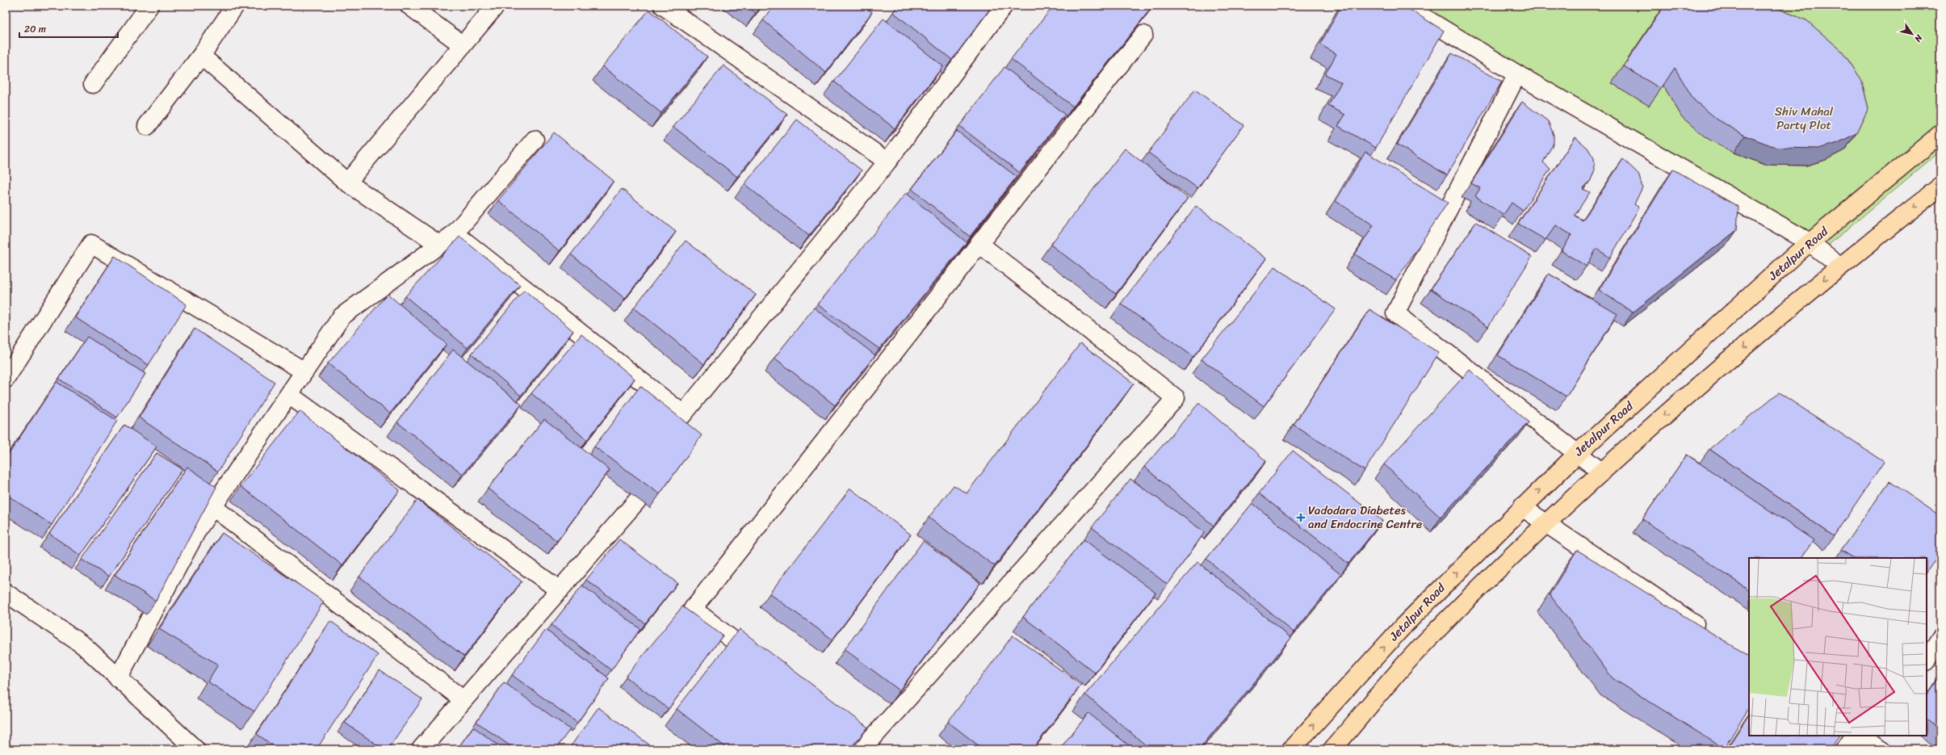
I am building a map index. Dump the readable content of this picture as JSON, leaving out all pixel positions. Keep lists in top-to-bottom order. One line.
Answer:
{"streets":{"main road":["Jetalpur Road"]},"parks":["Shiv Mahal Party Plot"],"places":{"health":["Vadodara Diabetes and Endocrine Centre"]},"scale_bar":"20 m","north":"bottom right"}
